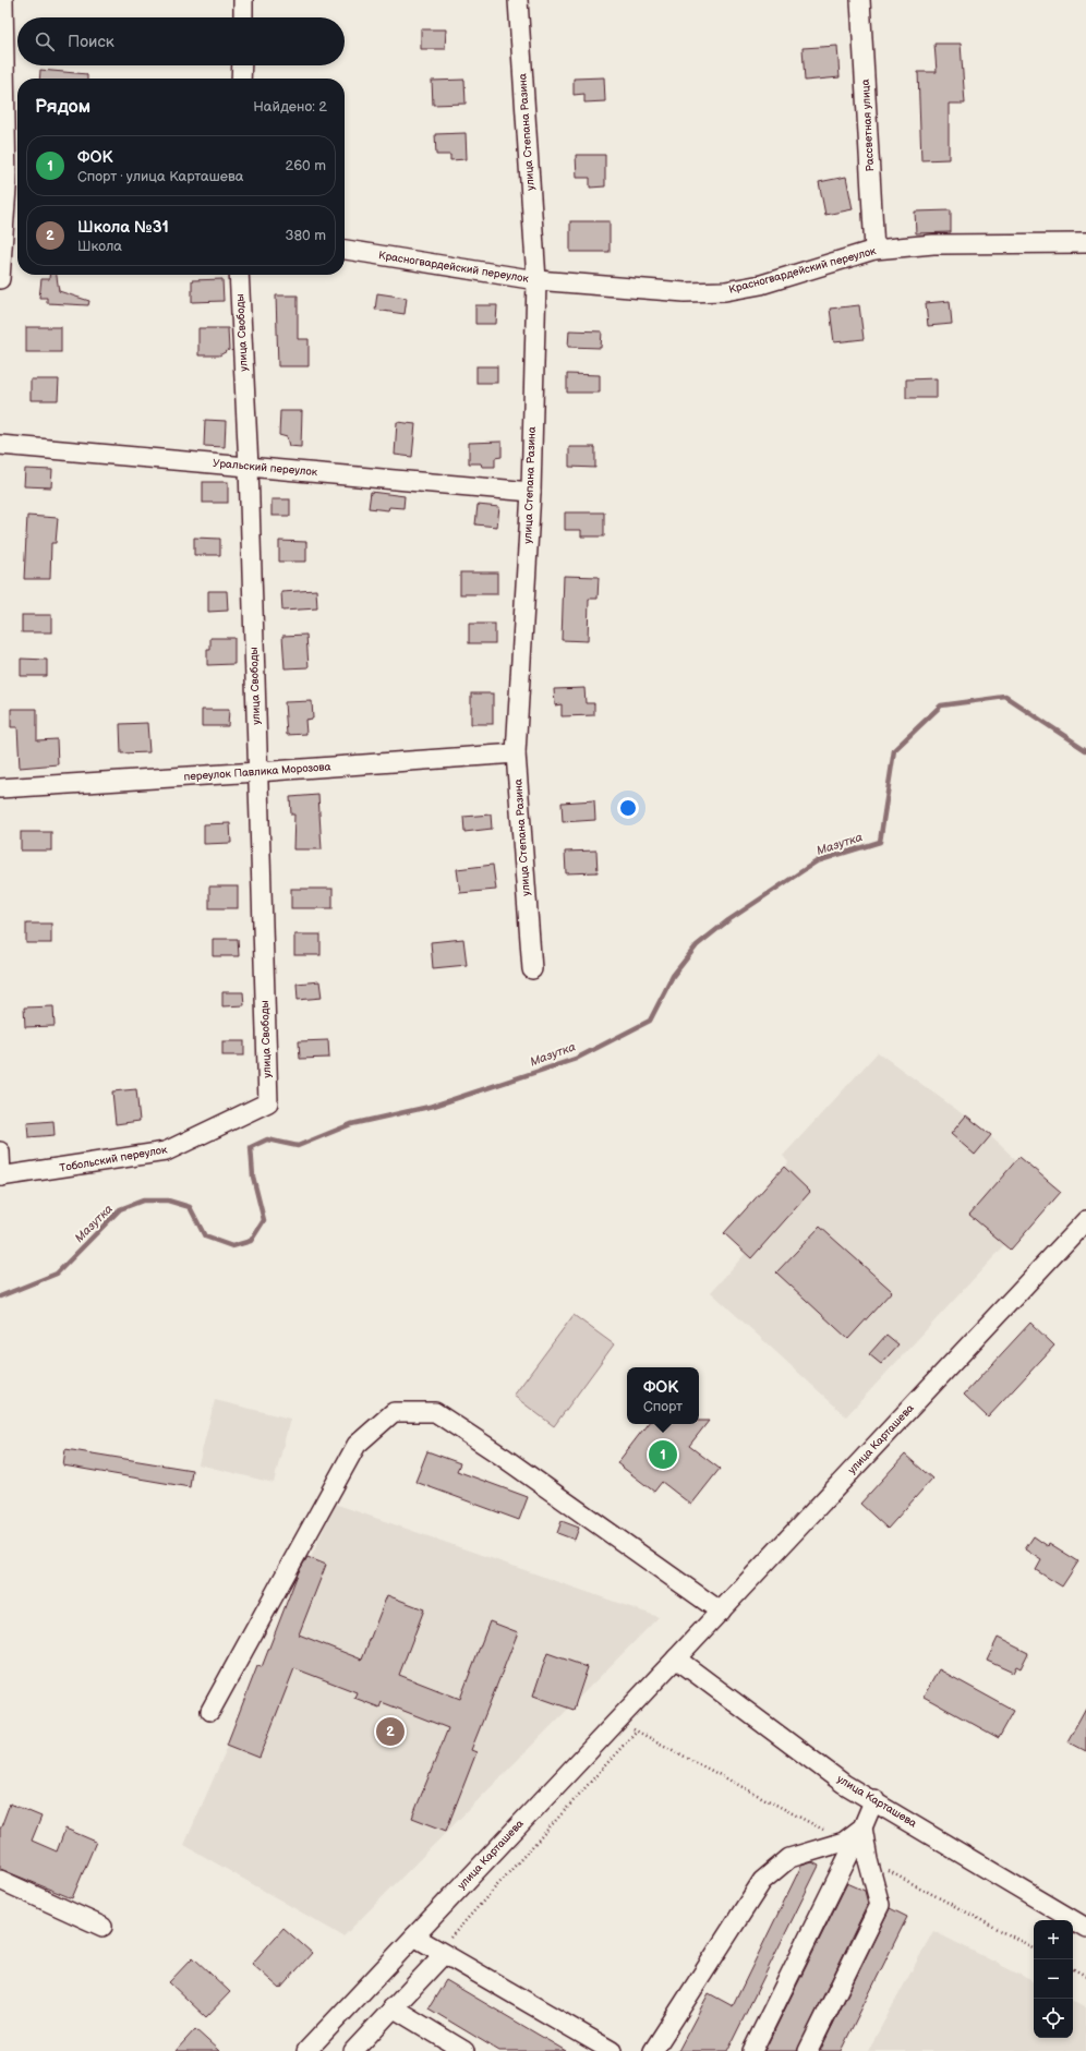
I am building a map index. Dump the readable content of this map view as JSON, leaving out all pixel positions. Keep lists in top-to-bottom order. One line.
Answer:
{"streets":{"street":["Рассветная улица","улица Степана Разина","Красногвардейский переулок","улица Свободы","Уральский переулок","переулок Павлика Морозова","Тобольский переулок","улица Карташева"]},"crossings":[["Рассветная улица","Красногвардейский переулок"],["улица Степана Разина","Красногвардейский переулок"],["улица Степана Разина","Уральский переулок"],["улица Степана Разина","переулок Павлика Морозова"],["улица Свободы","Уральский переулок"],["улица Свободы","переулок Павлика Морозова"],["улица Свободы","Тобольский переулок"]],"water":["Мазутка"],"page":{"search":"Поиск","heading":["Рядом","Найдено: 2"],"list":[{"mark":"1","name":"ФОК","note":"Спорт · улица Карташева","value":"260 m"},{"mark":"2","name":"Школа №31","note":"Школа","value":"380 m"}],"popup":["ФОК","Спорт"],"pins":["1","2"],"map_buttons":["+","−"]}}
